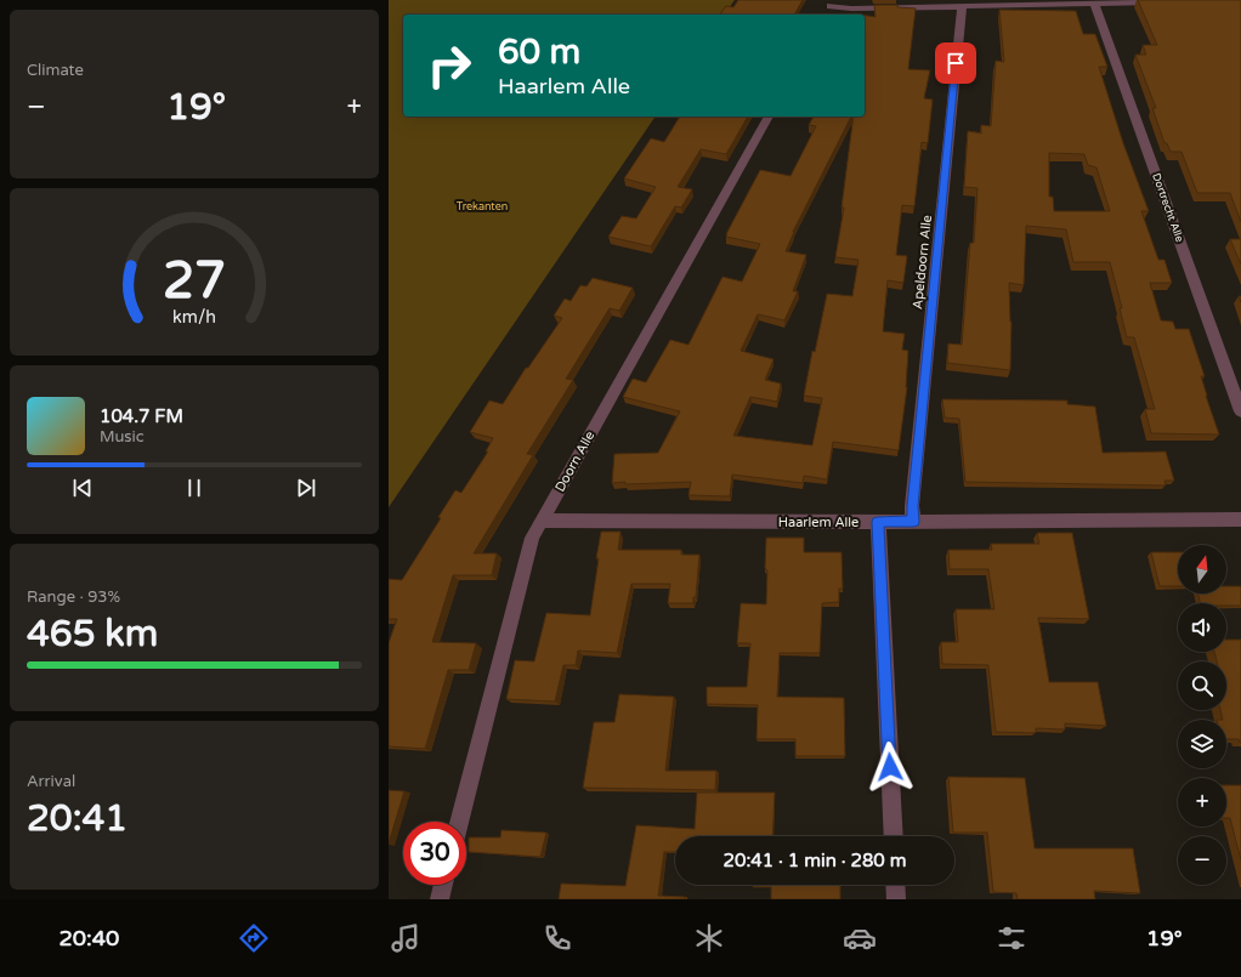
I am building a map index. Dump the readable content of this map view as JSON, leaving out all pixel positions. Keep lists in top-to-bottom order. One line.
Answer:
{"streets":{"street":["Dortrecht Alle","Apeldoorn Alle","Doorn Alle","Haarlem Alle"]},"crossings":[["Apeldoorn Alle","Haarlem Alle"],["Doorn Alle","Haarlem Alle"]],"parks":["Trekanten"],"north":"top","page":{"tile":["Climate",["Range · 93%","465 km"],["Arrival","20:41"]],"turn":["60 m","Haarlem Alle"],"heat":["−","19°","+"],"song":["104.7 FM","Music"],"map_buttons":["+","−"],"limit":"30","trip":"20:41 · 1 min · 280 m","tabs":["20:40","19°"],"gauge":["27","km/h"]}}
